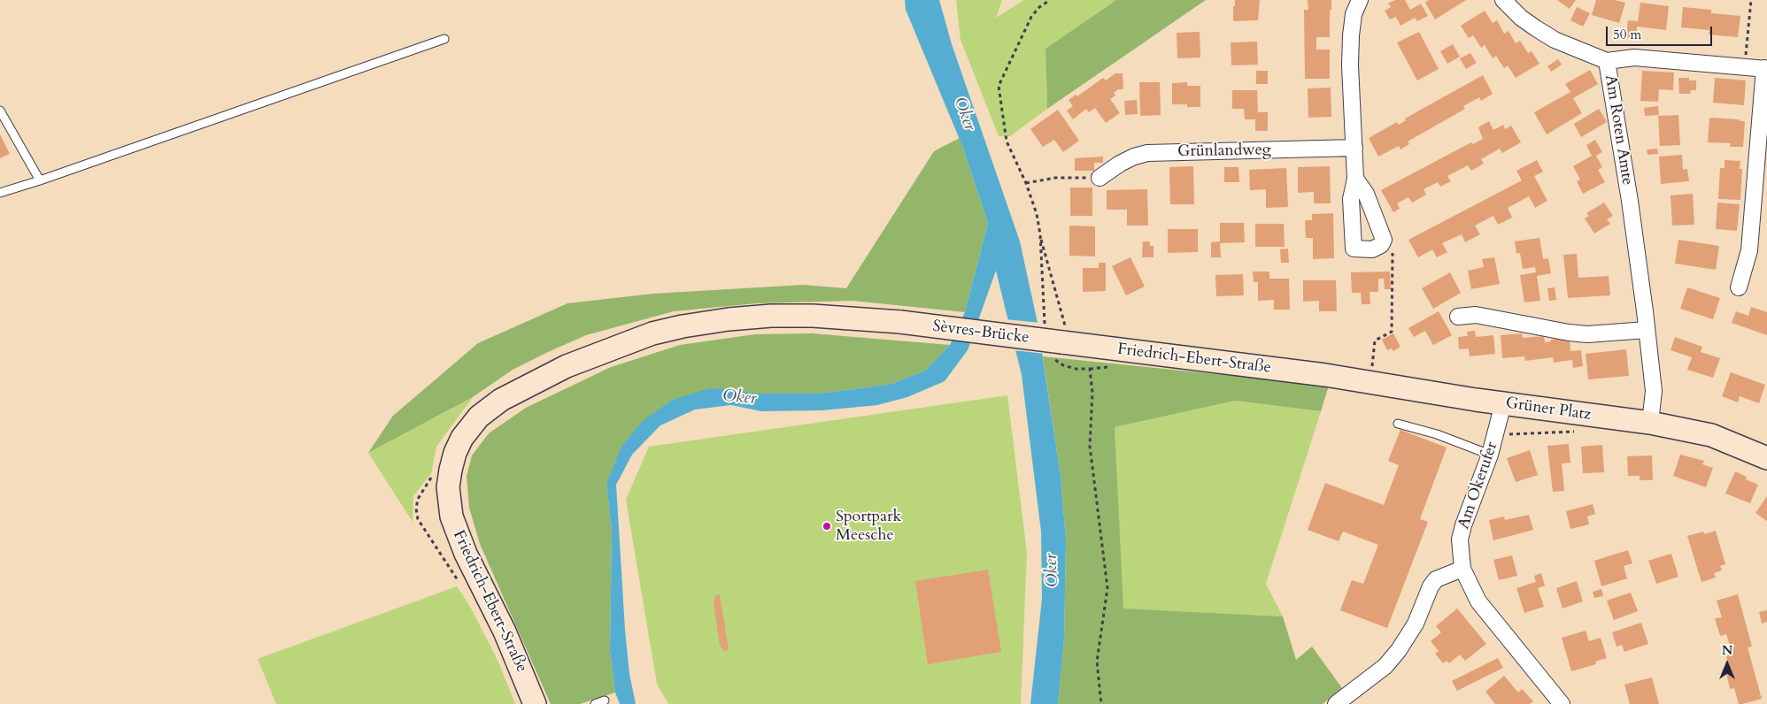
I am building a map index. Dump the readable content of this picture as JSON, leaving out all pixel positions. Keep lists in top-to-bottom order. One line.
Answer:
{"streets":{"main road":["Sèvres-Brücke","Friedrich-Ebert-Straße","Grüner Platz"],"street":["Am Roten Amte","Grünlandweg","Am Okerufer"]},"crossings":[["Am Roten Amte","Grüner Platz"],["Sèvres-Brücke","Friedrich-Ebert-Straße"],["Friedrich-Ebert-Straße","Grüner Platz"],["Grüner Platz","Am Okerufer"]],"water":["Oker"],"places":["Sportpark Meesche"],"scale_bar":"50 m","north":"top"}
